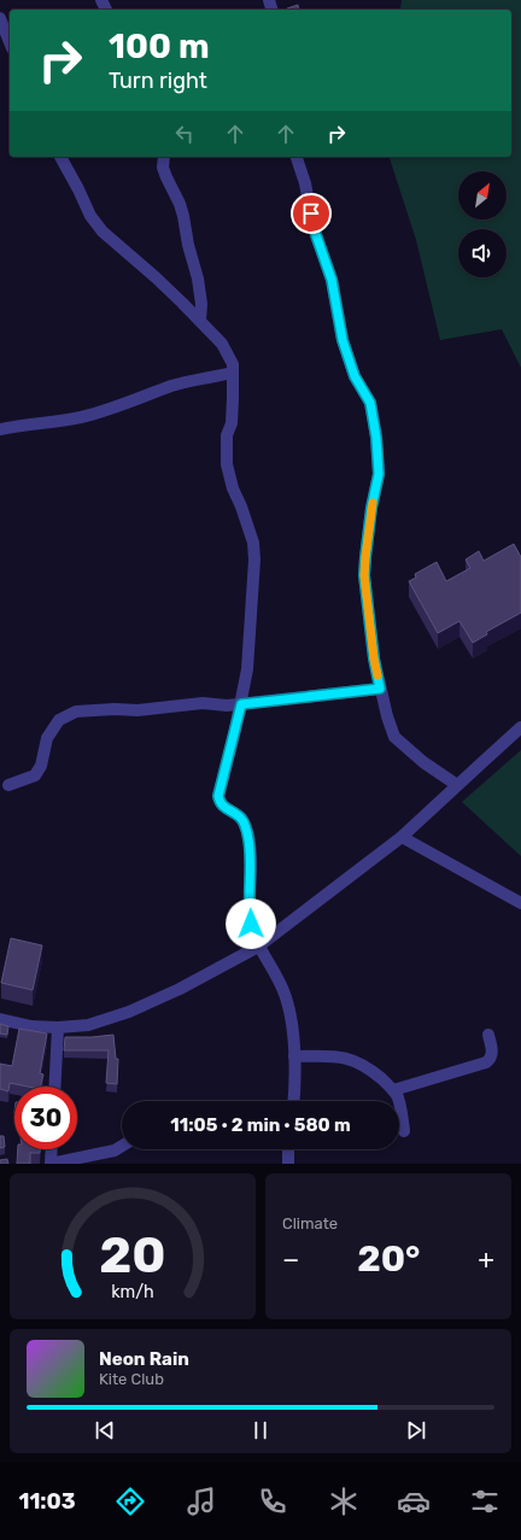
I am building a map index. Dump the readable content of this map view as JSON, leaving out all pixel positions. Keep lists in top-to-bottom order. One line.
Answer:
{"north":"top right","page":{"turn":["100 m","Turn right"],"limit":"30","trip":"11:05 · 2 min · 580 m","tile":"Climate","heat":["−","20°","+"],"song":["Neon Rain","Kite Club"],"tabs":"11:03","gauge":["20","km/h"]}}
